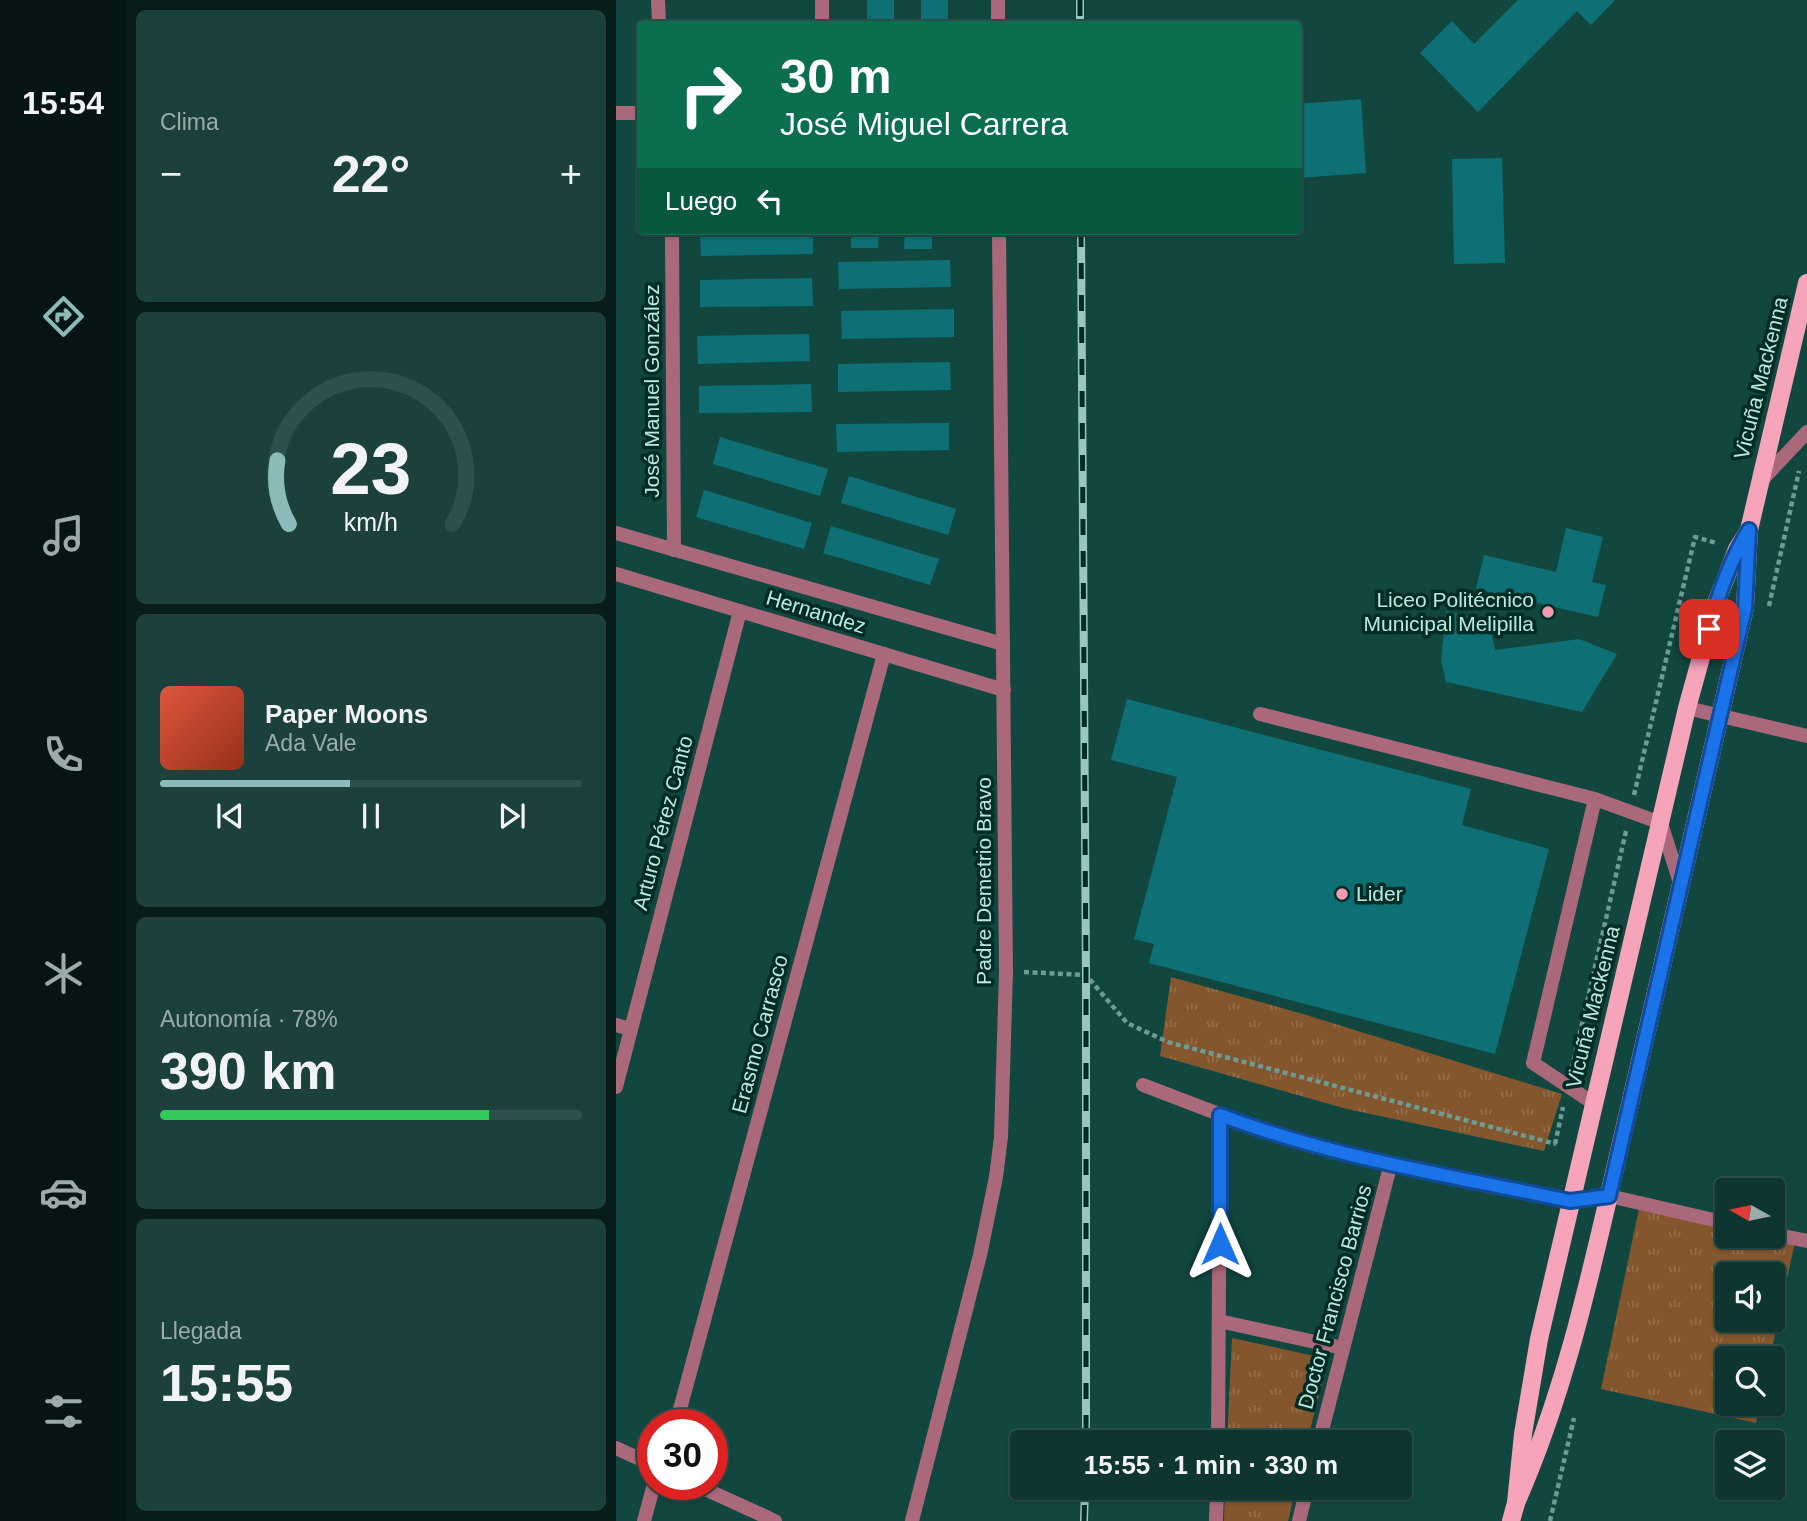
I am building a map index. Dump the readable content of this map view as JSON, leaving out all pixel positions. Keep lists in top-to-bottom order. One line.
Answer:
{"streets":{"main road":["Vicuña Mackenna"],"street":["José Manuel González","Hernandez","Arturo Pérez Canto","Padre Demetrio Bravo","Erasmo Carrasco","Doctor Francisco Barrios"]},"crossings":[["José Manuel González","Hernandez"],["Hernandez","Arturo Pérez Canto"],["Hernandez","Padre Demetrio Bravo"],["Hernandez","Erasmo Carrasco"]],"places":["Liceo Politécnico Municipal Melipilla","Lider"],"north":"left","page":{"tabs":"15:54","tile":["Clima",["Autonomía · 78%","390 km"],["Llegada","15:55"]],"turn":["30 m","José Miguel Carrera"],"heat":["−","22°","+"],"then":"Luego","song":["Paper Moons","Ada Vale"],"limit":"30","trip":"15:55 · 1 min · 330 m","gauge":["23","km/h"]}}
